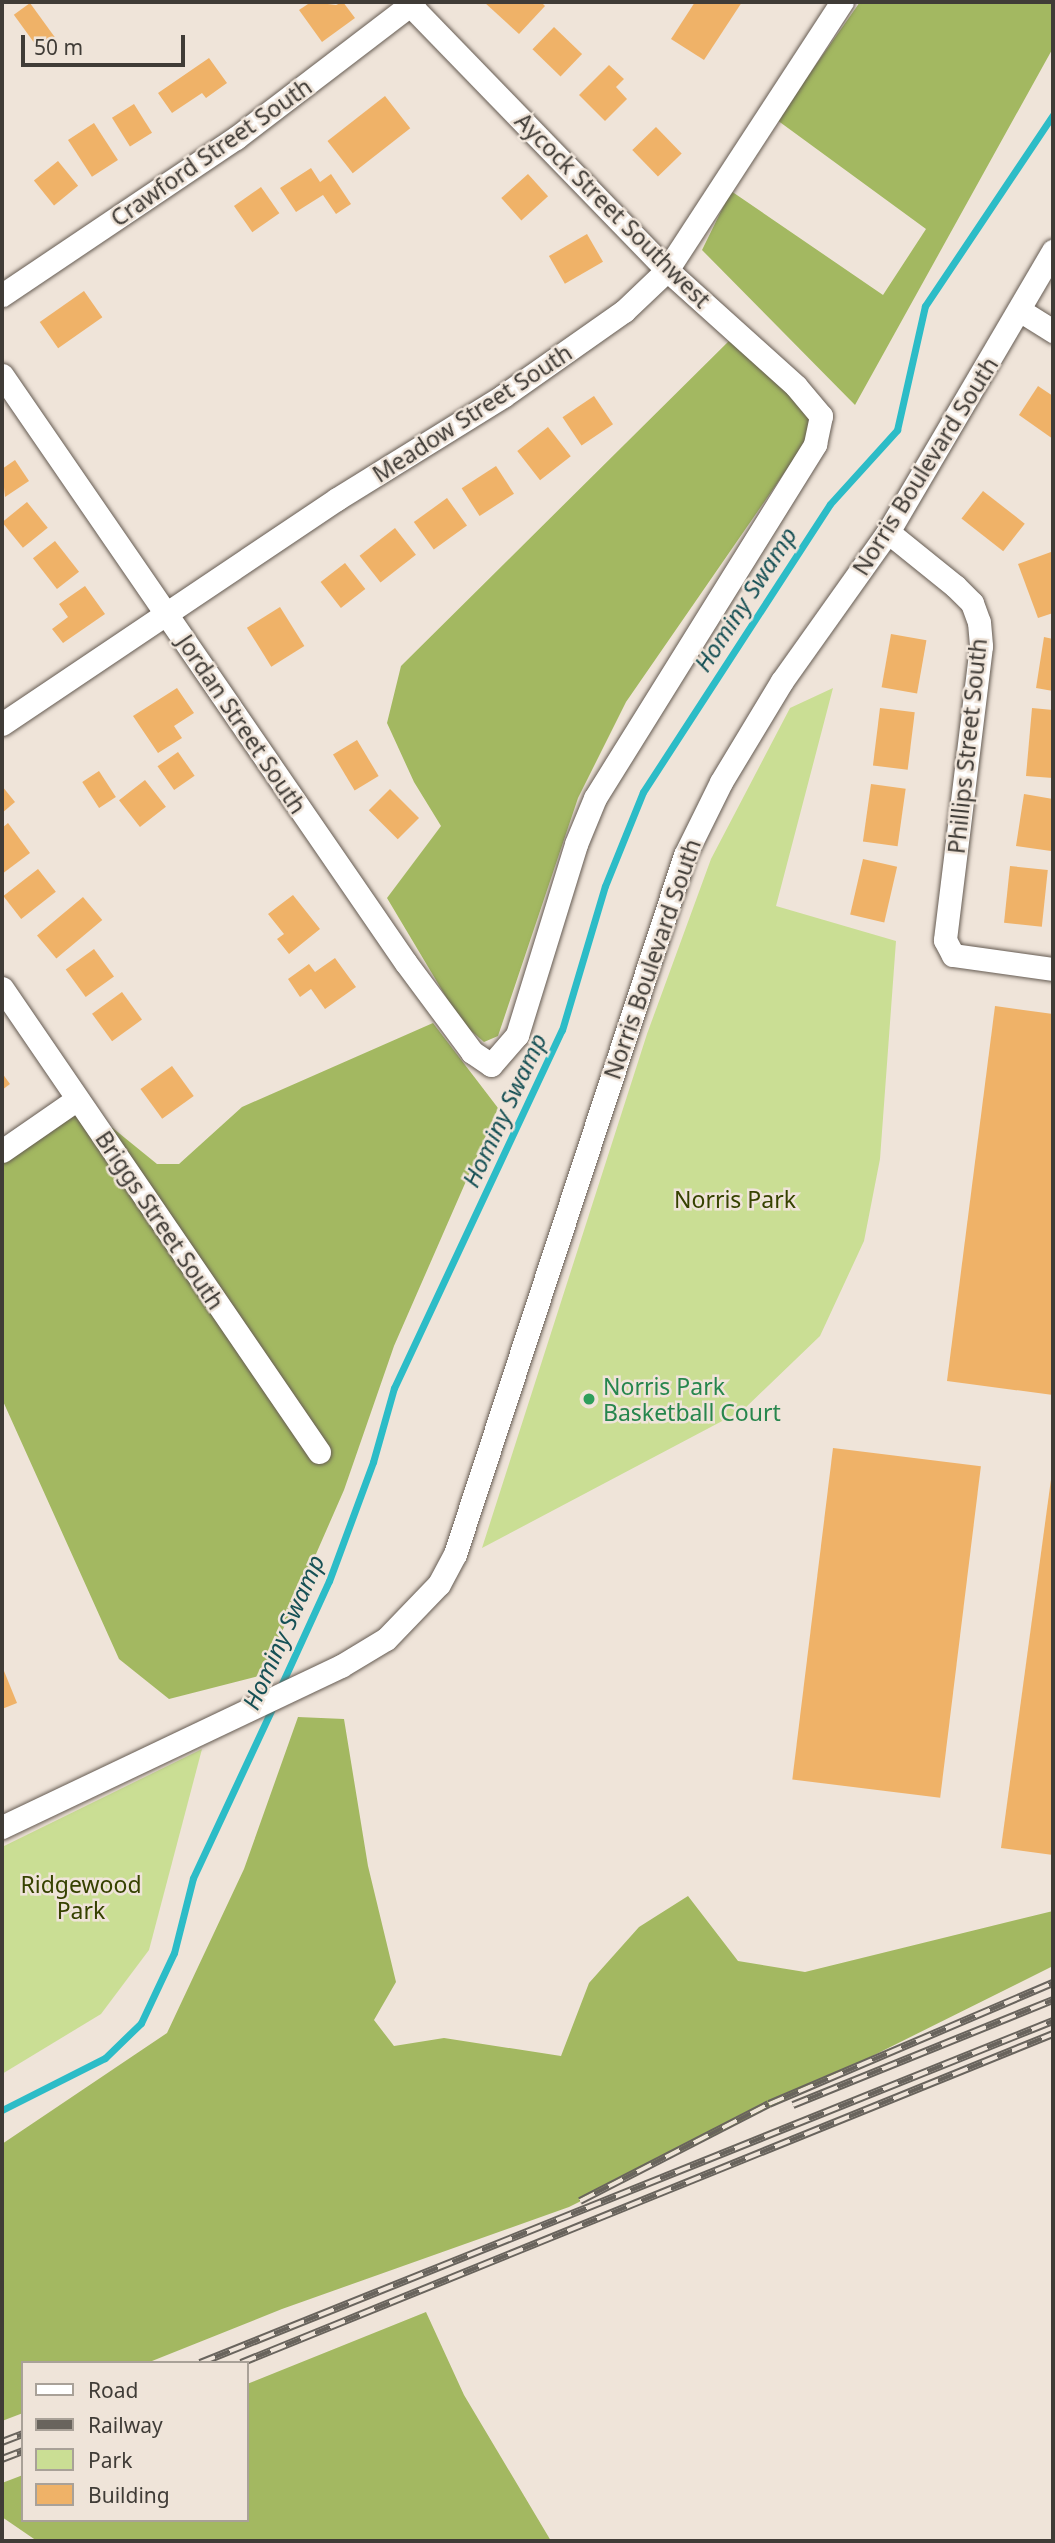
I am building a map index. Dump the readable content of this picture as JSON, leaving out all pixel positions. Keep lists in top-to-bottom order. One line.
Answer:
{"streets":{"street":["Crawford Street South","Aycock Street Southwest","Meadow Street South","Norris Boulevard South","Jordan Street South","Phillips Street South","Briggs Street South"]},"crossings":[["Crawford Street South","Aycock Street Southwest"],["Aycock Street Southwest","Meadow Street South"],["Aycock Street Southwest","Jordan Street South"],["Meadow Street South","Jordan Street South"],["Norris Boulevard South","Phillips Street South"]],"water":["Hominy Swamp"],"parks":["Norris Park","Ridgewood Park"],"places":["Norris Park Basketball Court"],"legend":["Road","Railway","Park","Building"],"scale_bar":"50 m"}
